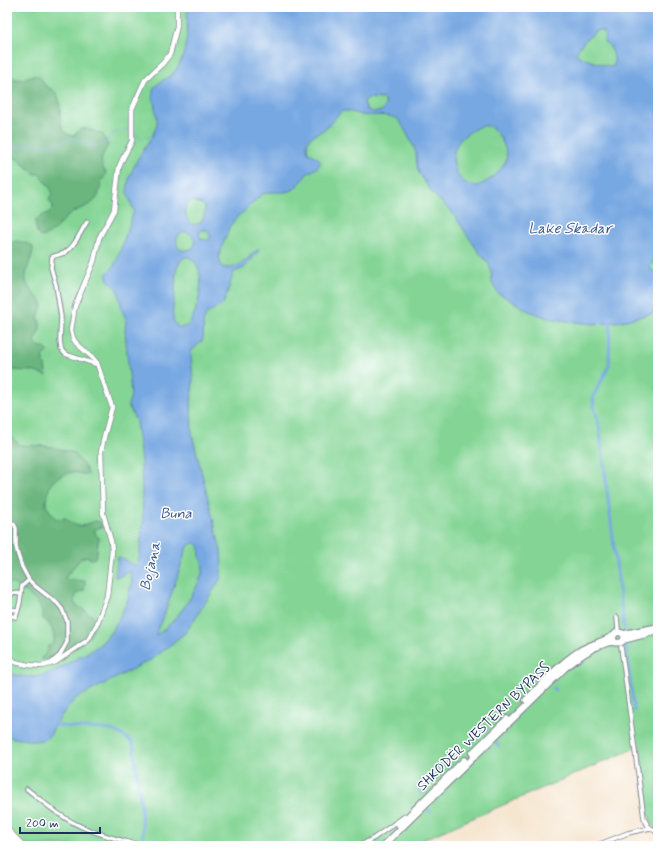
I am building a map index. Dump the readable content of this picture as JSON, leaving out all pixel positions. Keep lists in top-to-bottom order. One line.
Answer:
{"streets":{"highway":["SHKODËR WESTERN BYPASS"]},"water":["Lake Skadar","Buna","Bojana"],"scale_bar":"200 m"}
